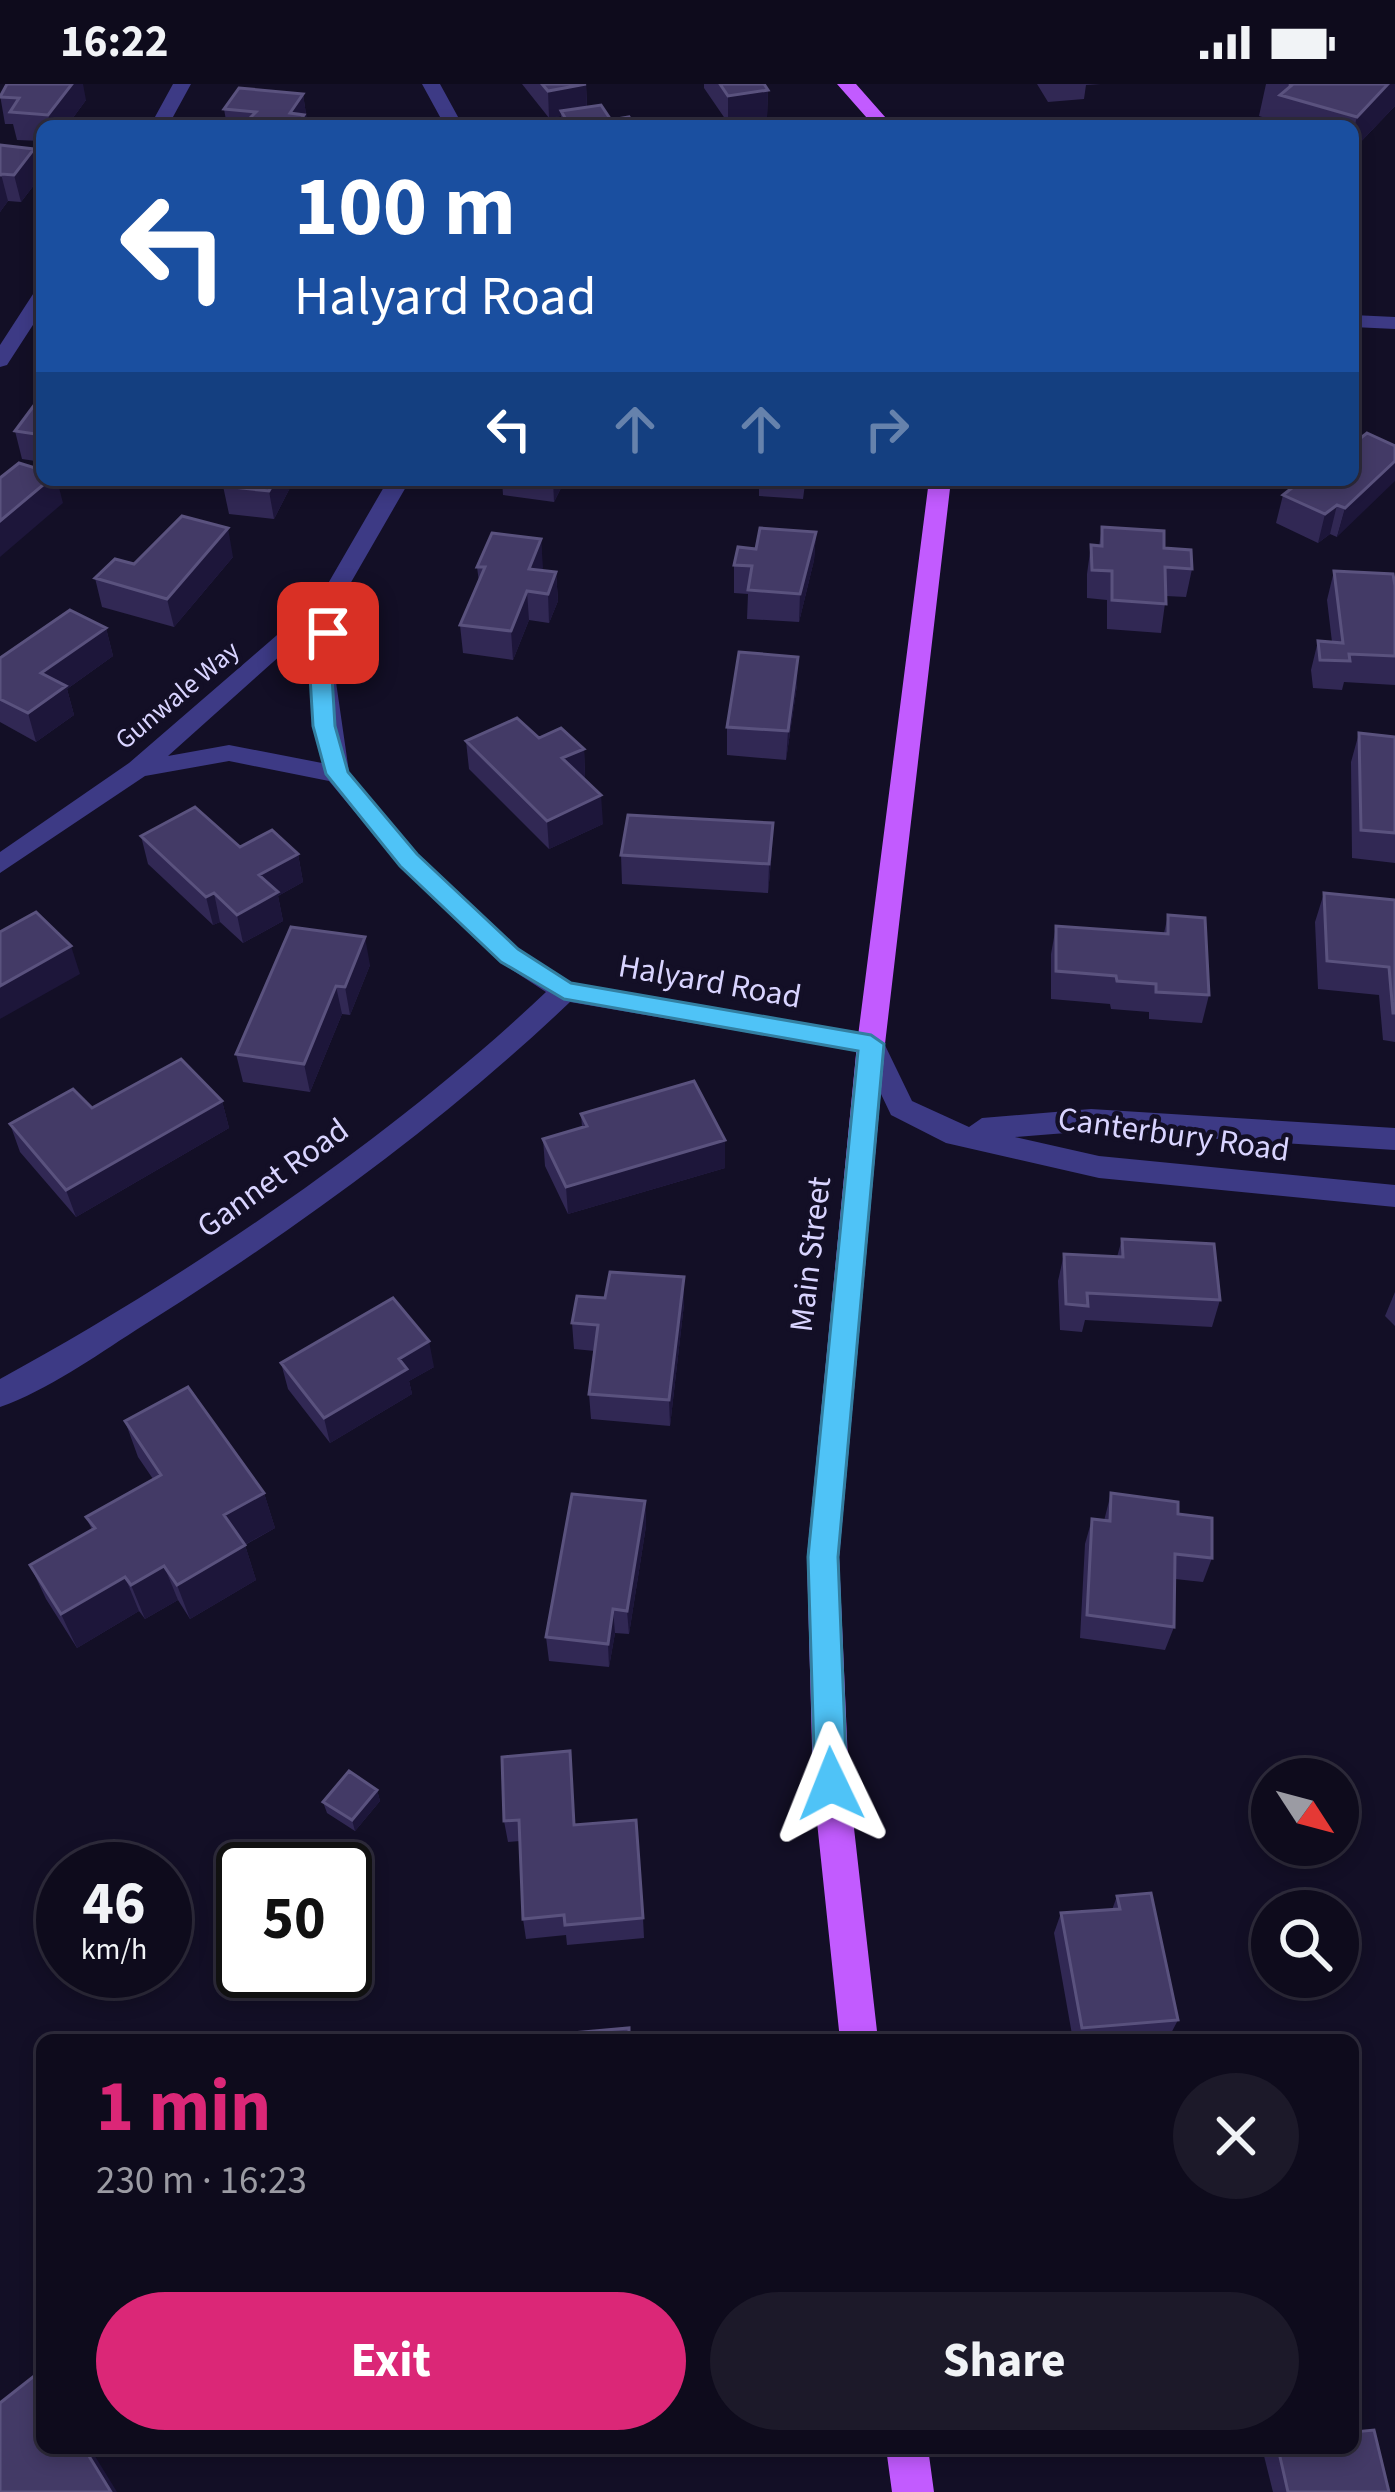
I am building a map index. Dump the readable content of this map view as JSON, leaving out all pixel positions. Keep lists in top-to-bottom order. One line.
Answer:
{"streets":{"main road":["Main Street"],"street":["Gunwale Way","Halyard Road","Canterbury Road","Gannet Road"]},"crossings":[["Gunwale Way","Halyard Road"],["Halyard Road","Canterbury Road"],["Halyard Road","Gannet Road"],["Halyard Road","Main Street"],["Canterbury Road","Main Street"]],"north":"bottom right","page":{"status":"16:22","turn":["100 m","Halyard Road"],"speed":"46 km/h","limit":"50","heading":["1 min","230 m · 16:23"],"buttons":["Exit","Share"]}}
